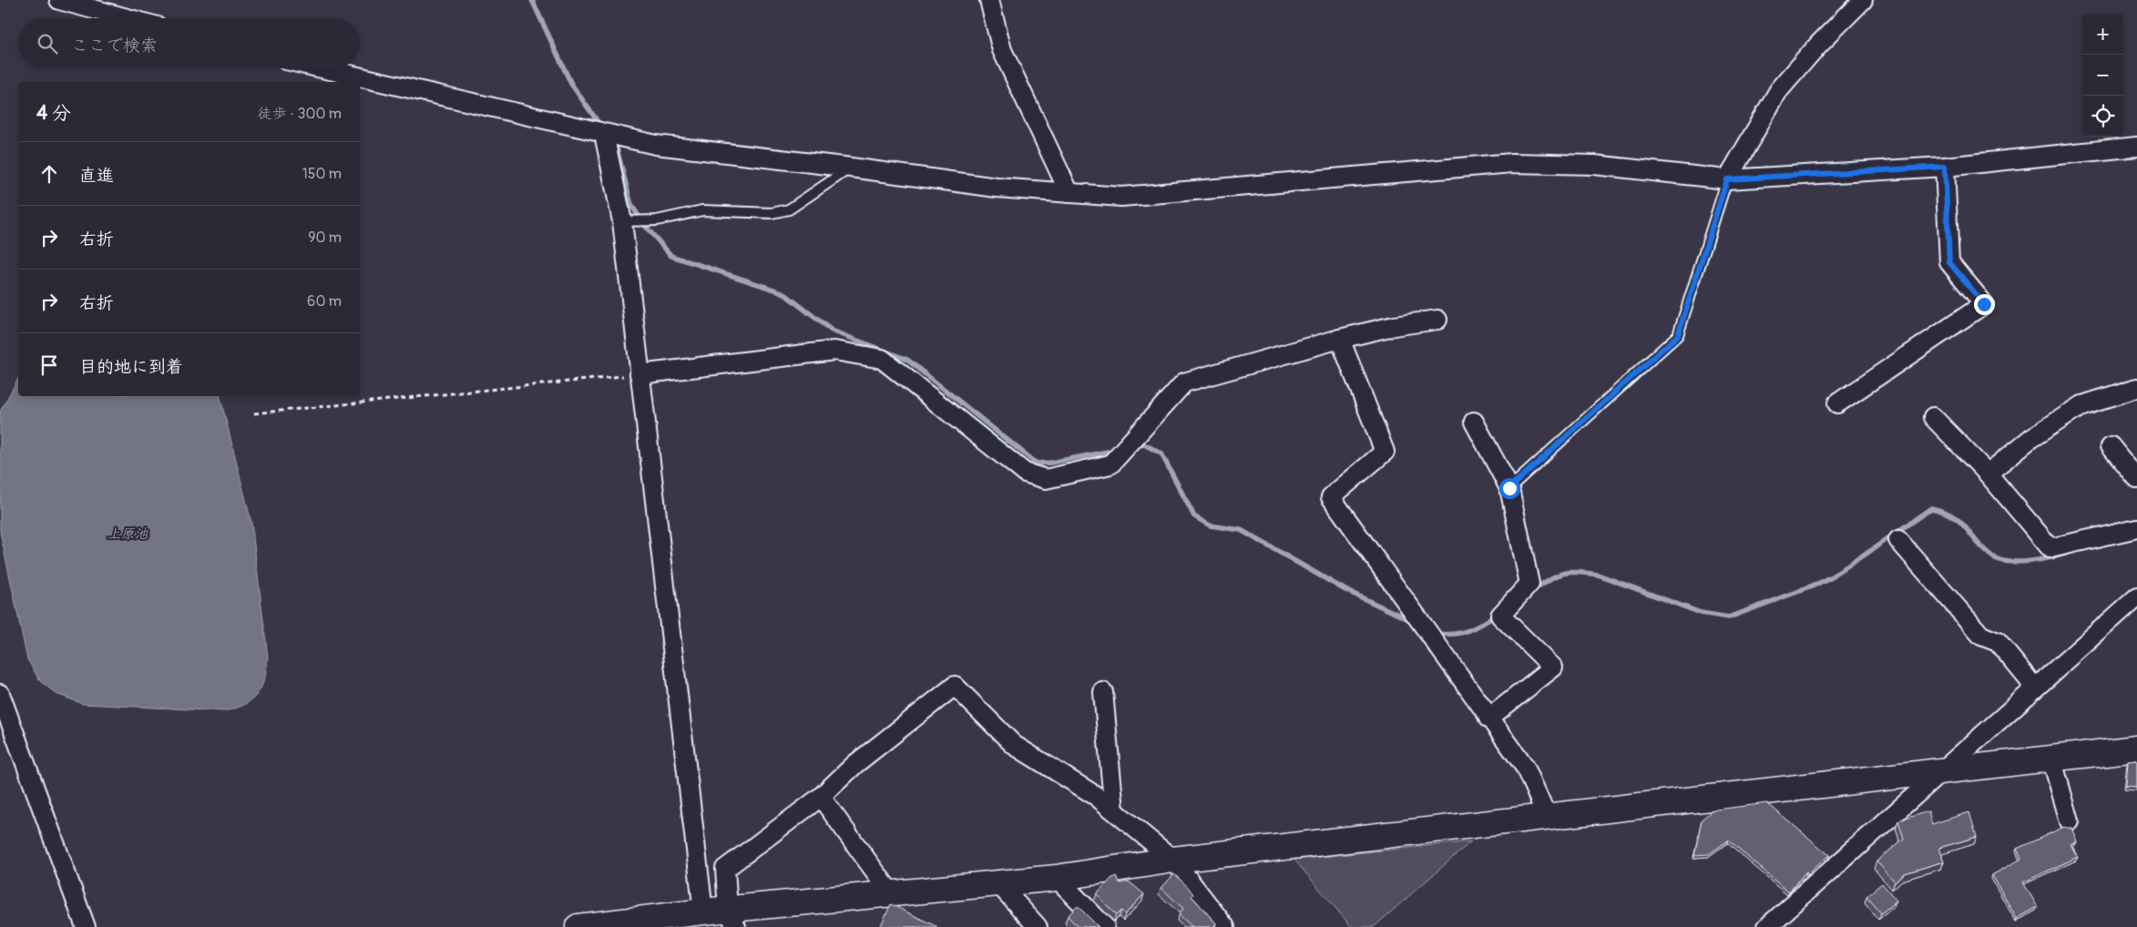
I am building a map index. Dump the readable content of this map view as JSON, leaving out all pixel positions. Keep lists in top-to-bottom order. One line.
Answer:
{"water":["上原池"],"page":{"map_buttons":["+","−"],"search":"ここで検索","heading":["4 分","徒歩 · 300 m"],"list":[["直進","150 m"],["右折","90 m"],["右折","60 m"],"目的地に到着"]}}
